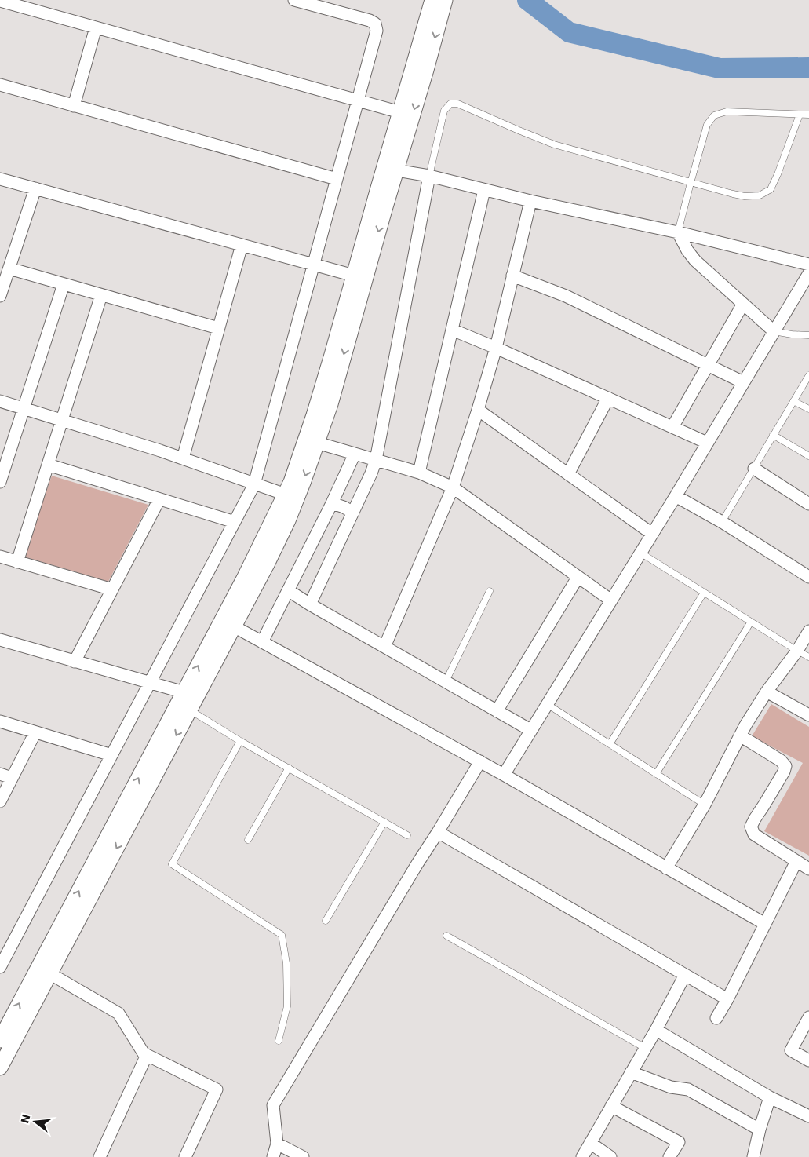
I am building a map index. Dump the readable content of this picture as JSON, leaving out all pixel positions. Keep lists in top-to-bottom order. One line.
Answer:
{"north":"left"}
